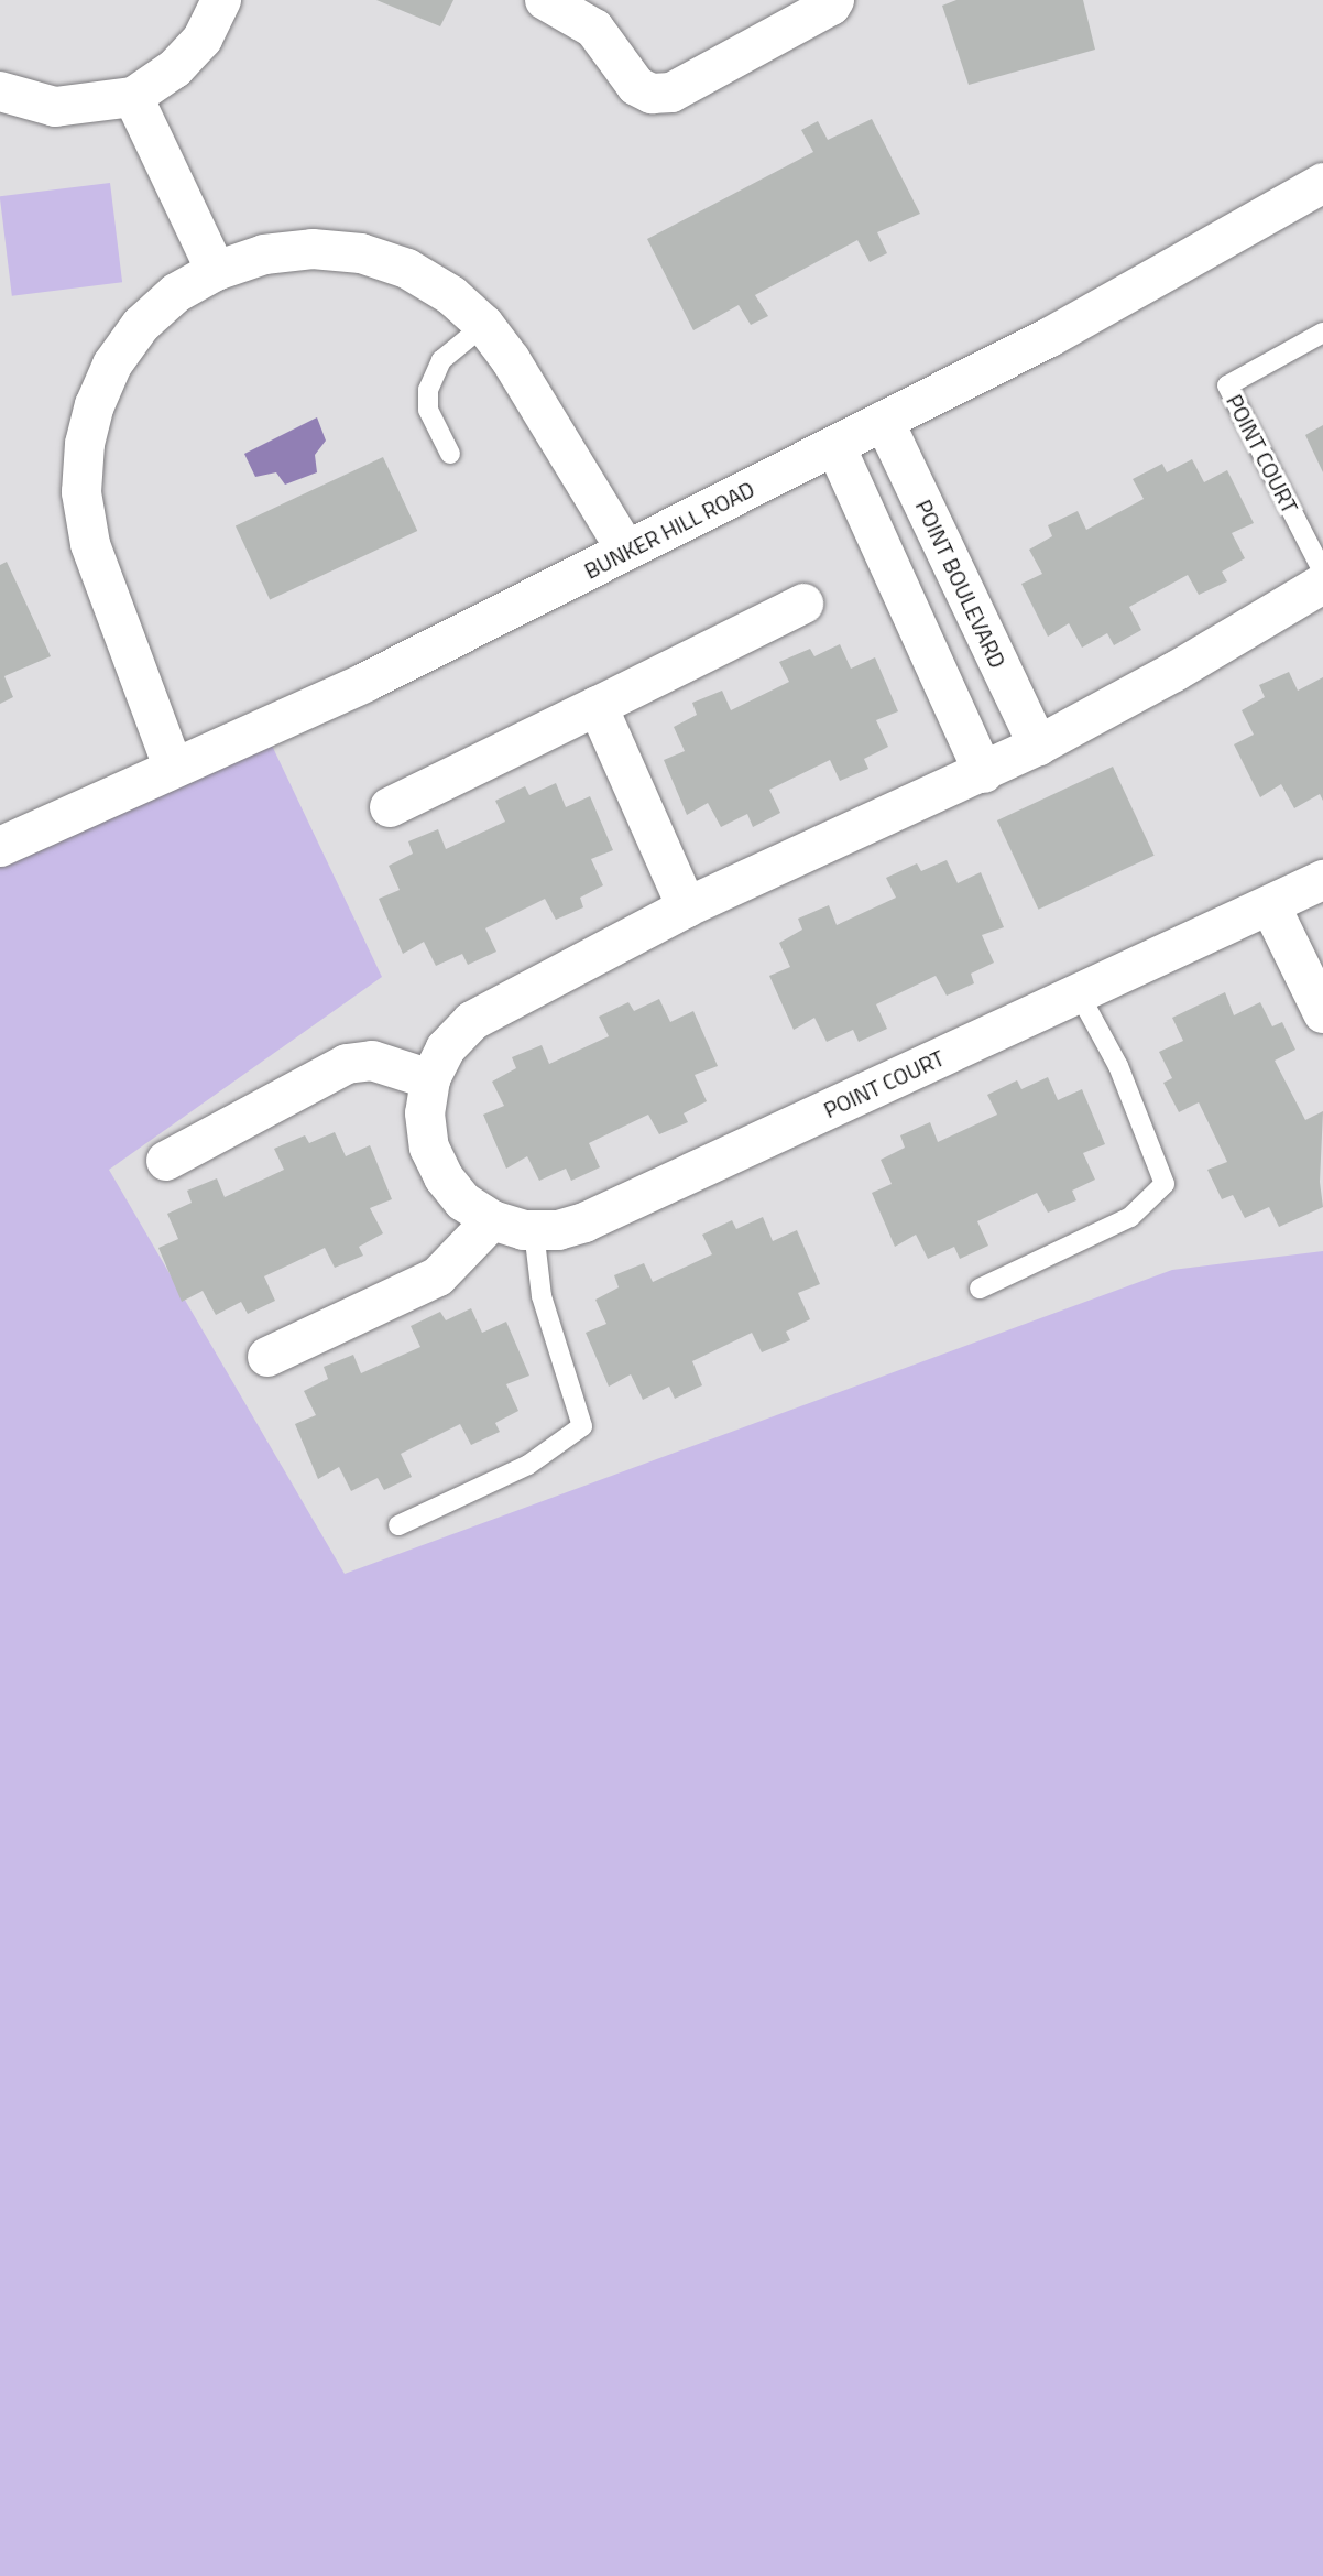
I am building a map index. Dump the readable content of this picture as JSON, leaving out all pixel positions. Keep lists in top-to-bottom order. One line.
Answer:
{"streets":{"street":["POINT COURT","BUNKER HILL ROAD","POINT BOULEVARD"]},"crossings":[["POINT COURT","POINT BOULEVARD"],["BUNKER HILL ROAD","POINT BOULEVARD"]]}
